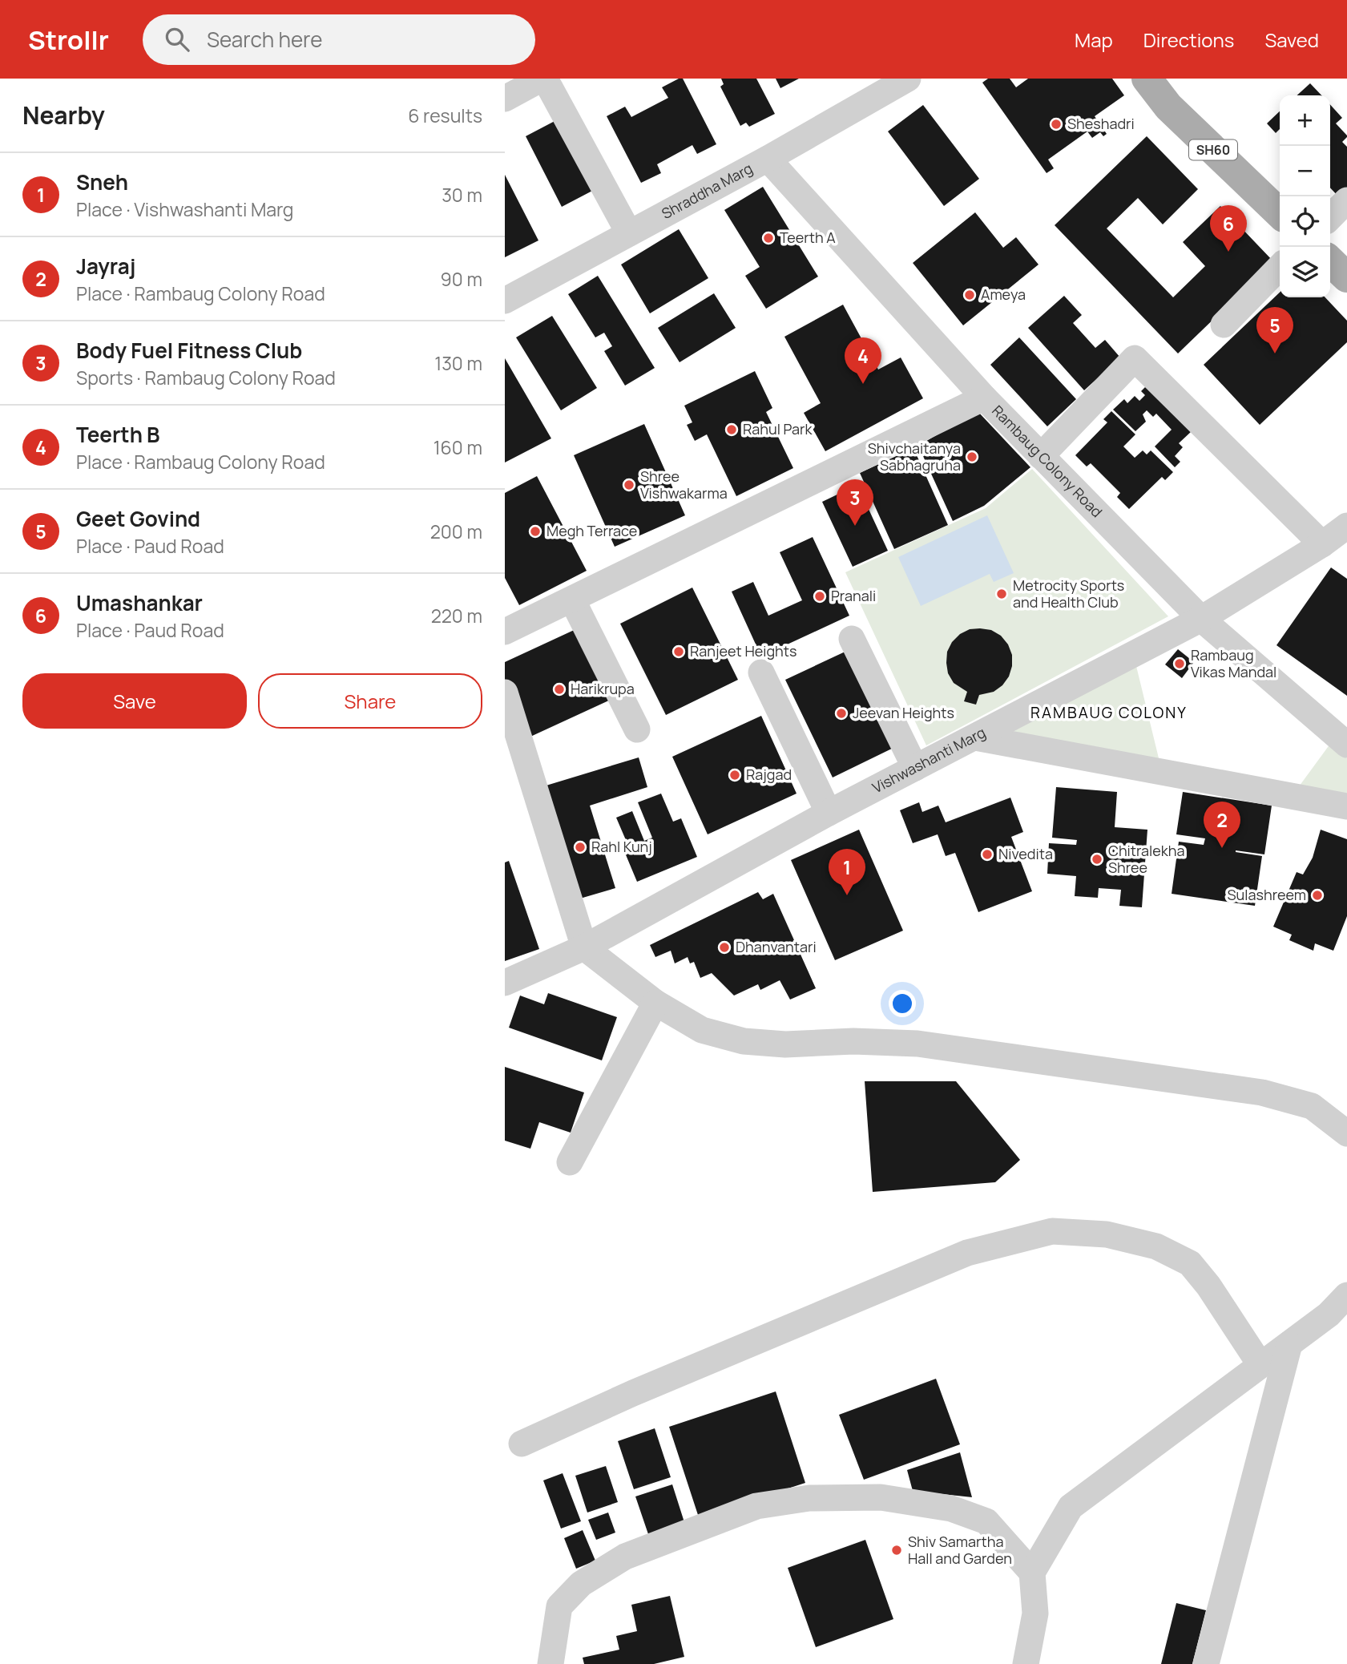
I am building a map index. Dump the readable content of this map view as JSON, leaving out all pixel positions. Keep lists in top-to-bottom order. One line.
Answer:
{"streets":{"main road":["SH60"],"street":["Shraddha Marg","Rambaug Colony Road","Vishwashanti Marg"]},"crossings":[["Shraddha Marg","Rambaug Colony Road"],["Rambaug Colony Road","Vishwashanti Marg"]],"districts":["RAMBAUG COLONY"],"places":["Sheshadri","Teerth A","Ameya","Rahul Park","Shivchaitanya Sabhagruha","Shree Vishwakarma","Megh Terrace","Metrocity Sports and Health Club","Pranali","Ranjeet Heights","Rambaug Vikas Mandal","Harikrupa","Jeevan Heights","Rajgad","Rahl Kunj","Nivedita","Chitralekha Shree","Sulashreem","Dhanvantari","Shiv Samartha Hall and Garden"],"page":{"header":"Strollr","search":"Search here","nav":["Map","Directions","Saved"],"heading":["Nearby","6 results"],"map_buttons":["+","−"],"list":[{"mark":"1","name":"Sneh","note":"Place · Vishwashanti Marg","value":"30 m"},{"mark":"2","name":"Jayraj","note":"Place · Rambaug Colony Road","value":"90 m"},{"mark":"3","name":"Body Fuel Fitness Club","note":"Sports · Rambaug Colony Road","value":"130 m"},{"mark":"4","name":"Teerth B","note":"Place · Rambaug Colony Road","value":"160 m"},{"mark":"5","name":"Geet Govind","note":"Place · Paud Road","value":"200 m"},{"mark":"6","name":"Umashankar","note":"Place · Paud Road","value":"220 m"}],"pins":["6","5","4","3","2","1"],"buttons":["Save","Share"]}}
